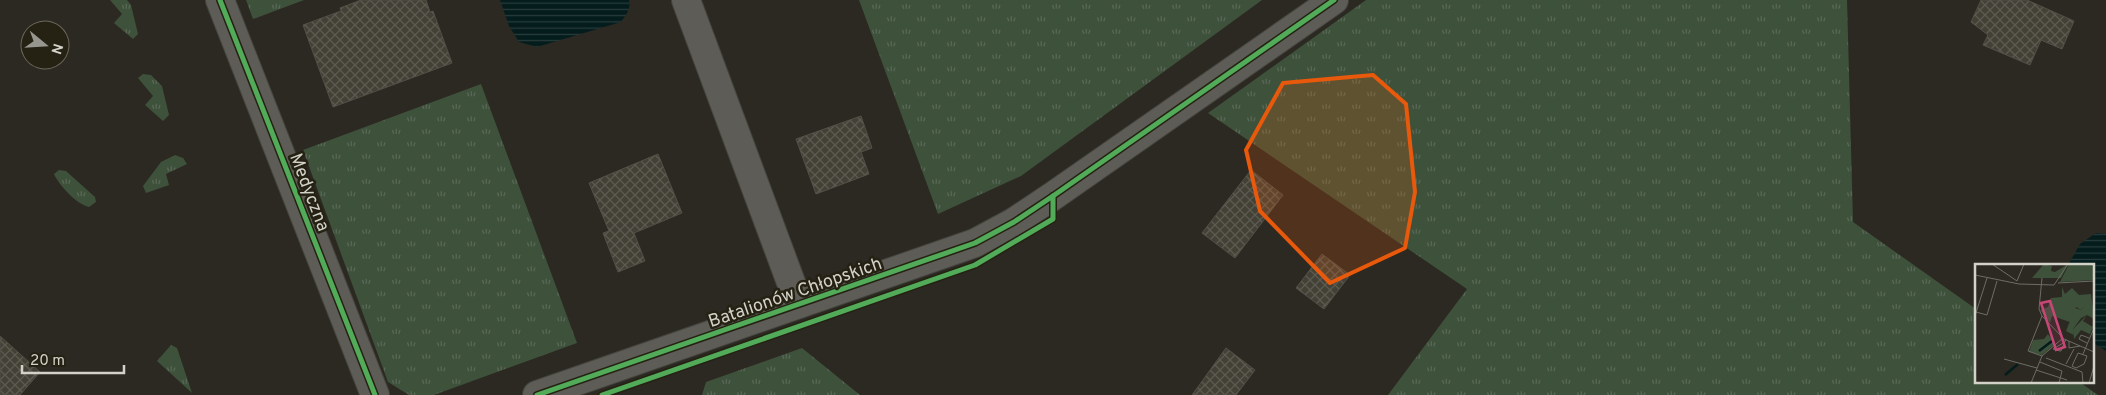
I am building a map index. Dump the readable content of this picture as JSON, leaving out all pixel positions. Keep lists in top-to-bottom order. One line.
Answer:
{"streets":{"street":["Medyczna","Batalionów Chłopskich"]},"scale_bar":"20 m","north":"right"}
